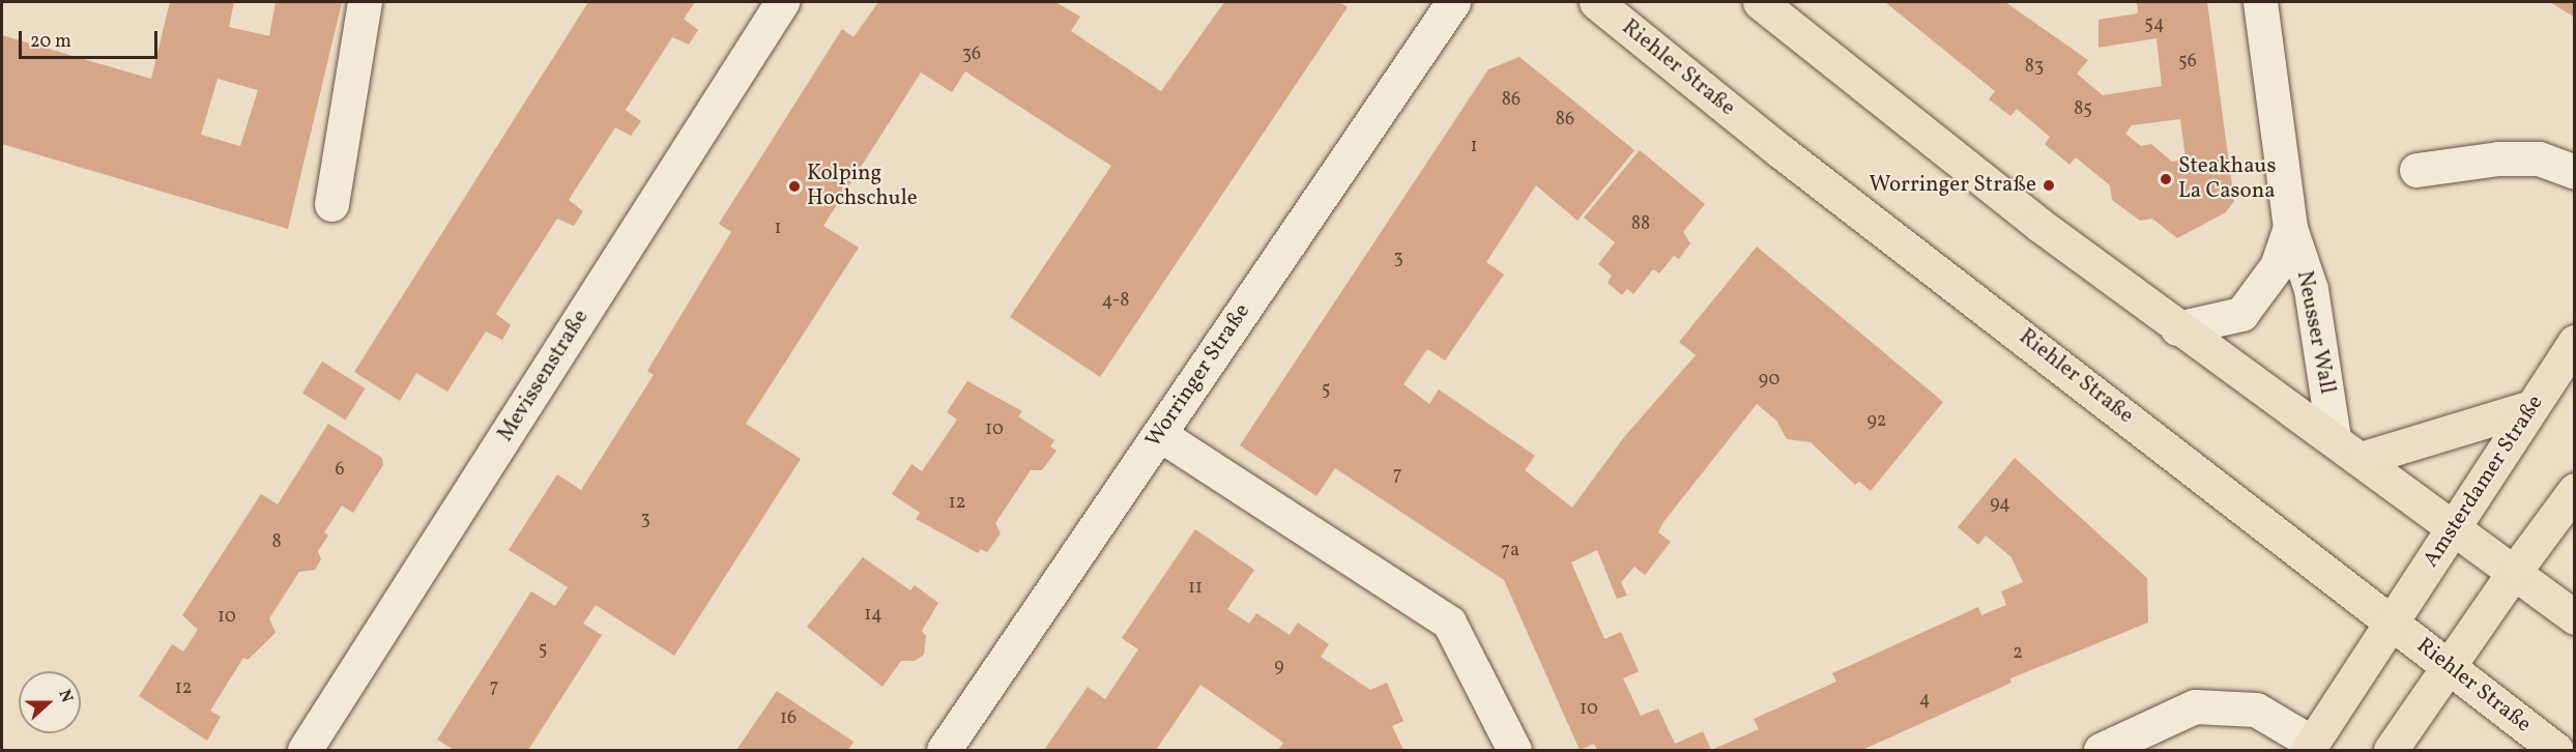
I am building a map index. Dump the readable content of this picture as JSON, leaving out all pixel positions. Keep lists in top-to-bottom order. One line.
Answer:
{"streets":{"main road":["Riehler Straße","Amsterdamer Straße"],"street":["Neusser Wall","Mevissenstraße","Worringer Straße"]},"crossings":[["Riehler Straße","Amsterdamer Straße"]],"places":["Steakhaus La Casona","Worringer Straße","Kolping Hochschule"],"house_numbers":["54","36","56","83","86","85","86","1","88","1","3","4-8","90","5","92","10","6","7","12","94","3","8","7a","11","14","10","5","2","9","7","12","4","10","16"],"scale_bar":"20 m","north":"right"}
